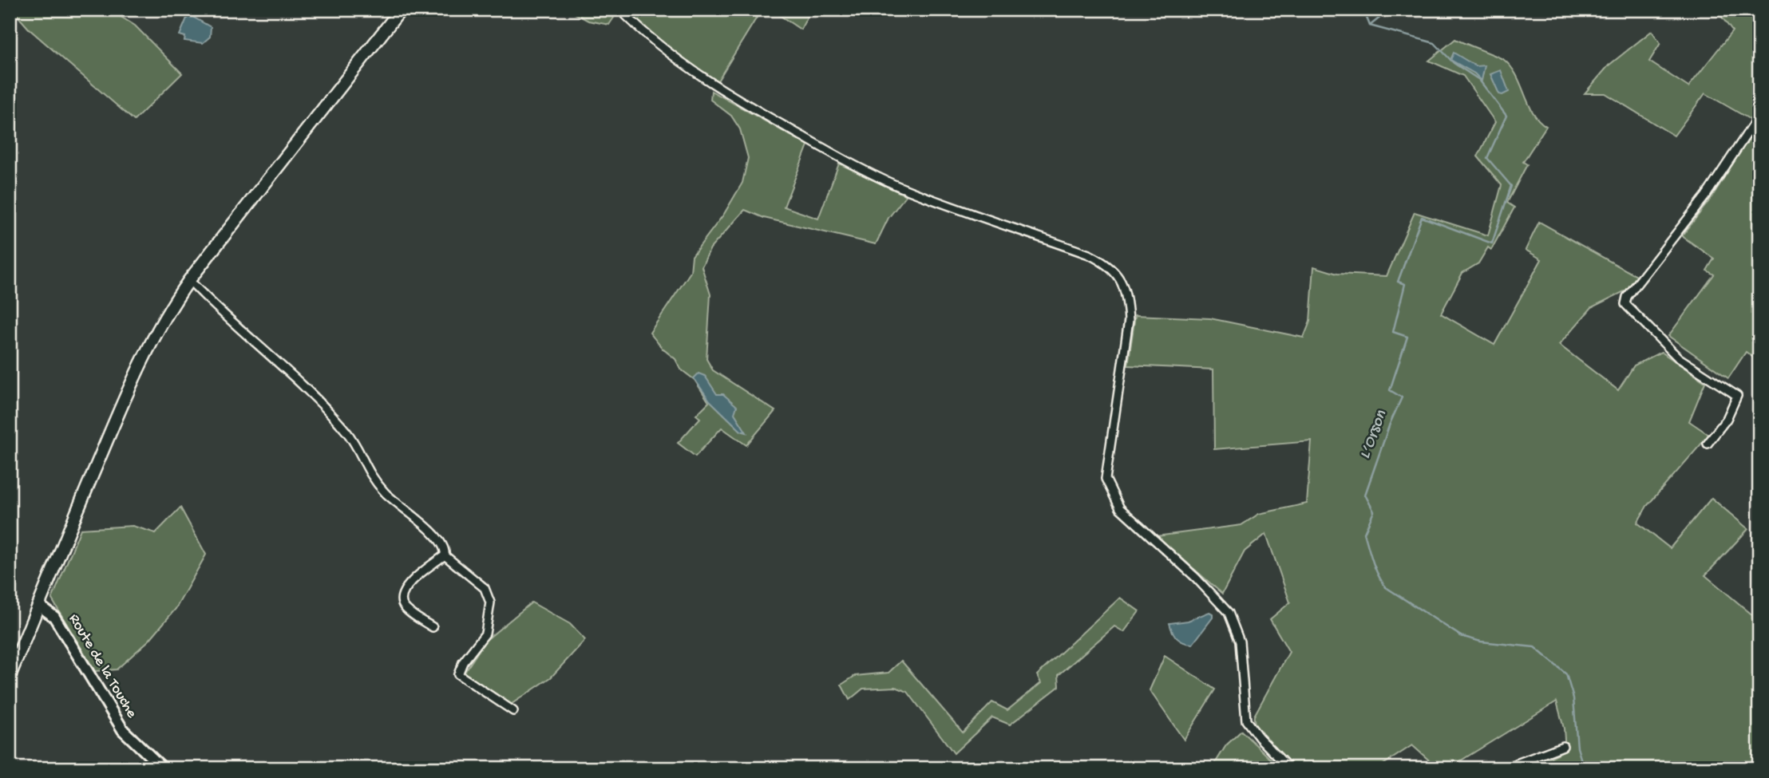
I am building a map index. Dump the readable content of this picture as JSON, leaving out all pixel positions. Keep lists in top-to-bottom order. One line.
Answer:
{"streets":{"street":["Route de la Touche"]},"water":["L’Orson"]}
